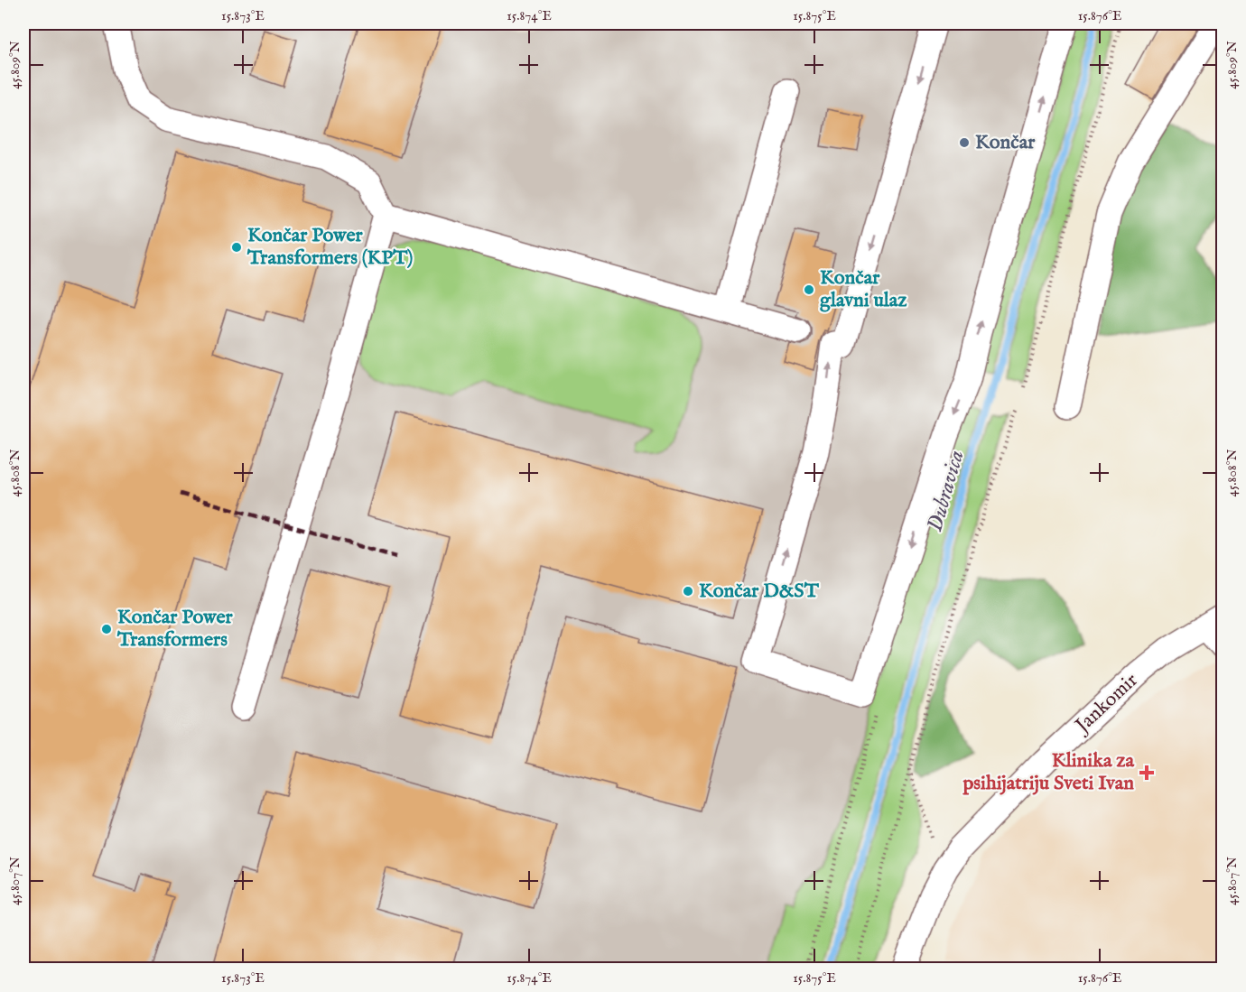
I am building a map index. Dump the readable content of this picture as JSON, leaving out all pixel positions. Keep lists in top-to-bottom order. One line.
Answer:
{"streets":{"street":["Jankomir"]},"water":["Dubravica"],"places":{"other":["Končar","Končar Power Transformers (KPT)","Končar glavni ulaz","Končar D&ST","Končar Power Transformers"],"health":["Klinika za psihijatriju Sveti Ivan"]},"coordinates":["15.873°E","15.874°E","15.875°E","15.876°E","45.809°N","45.808°N","45.807°N"]}
